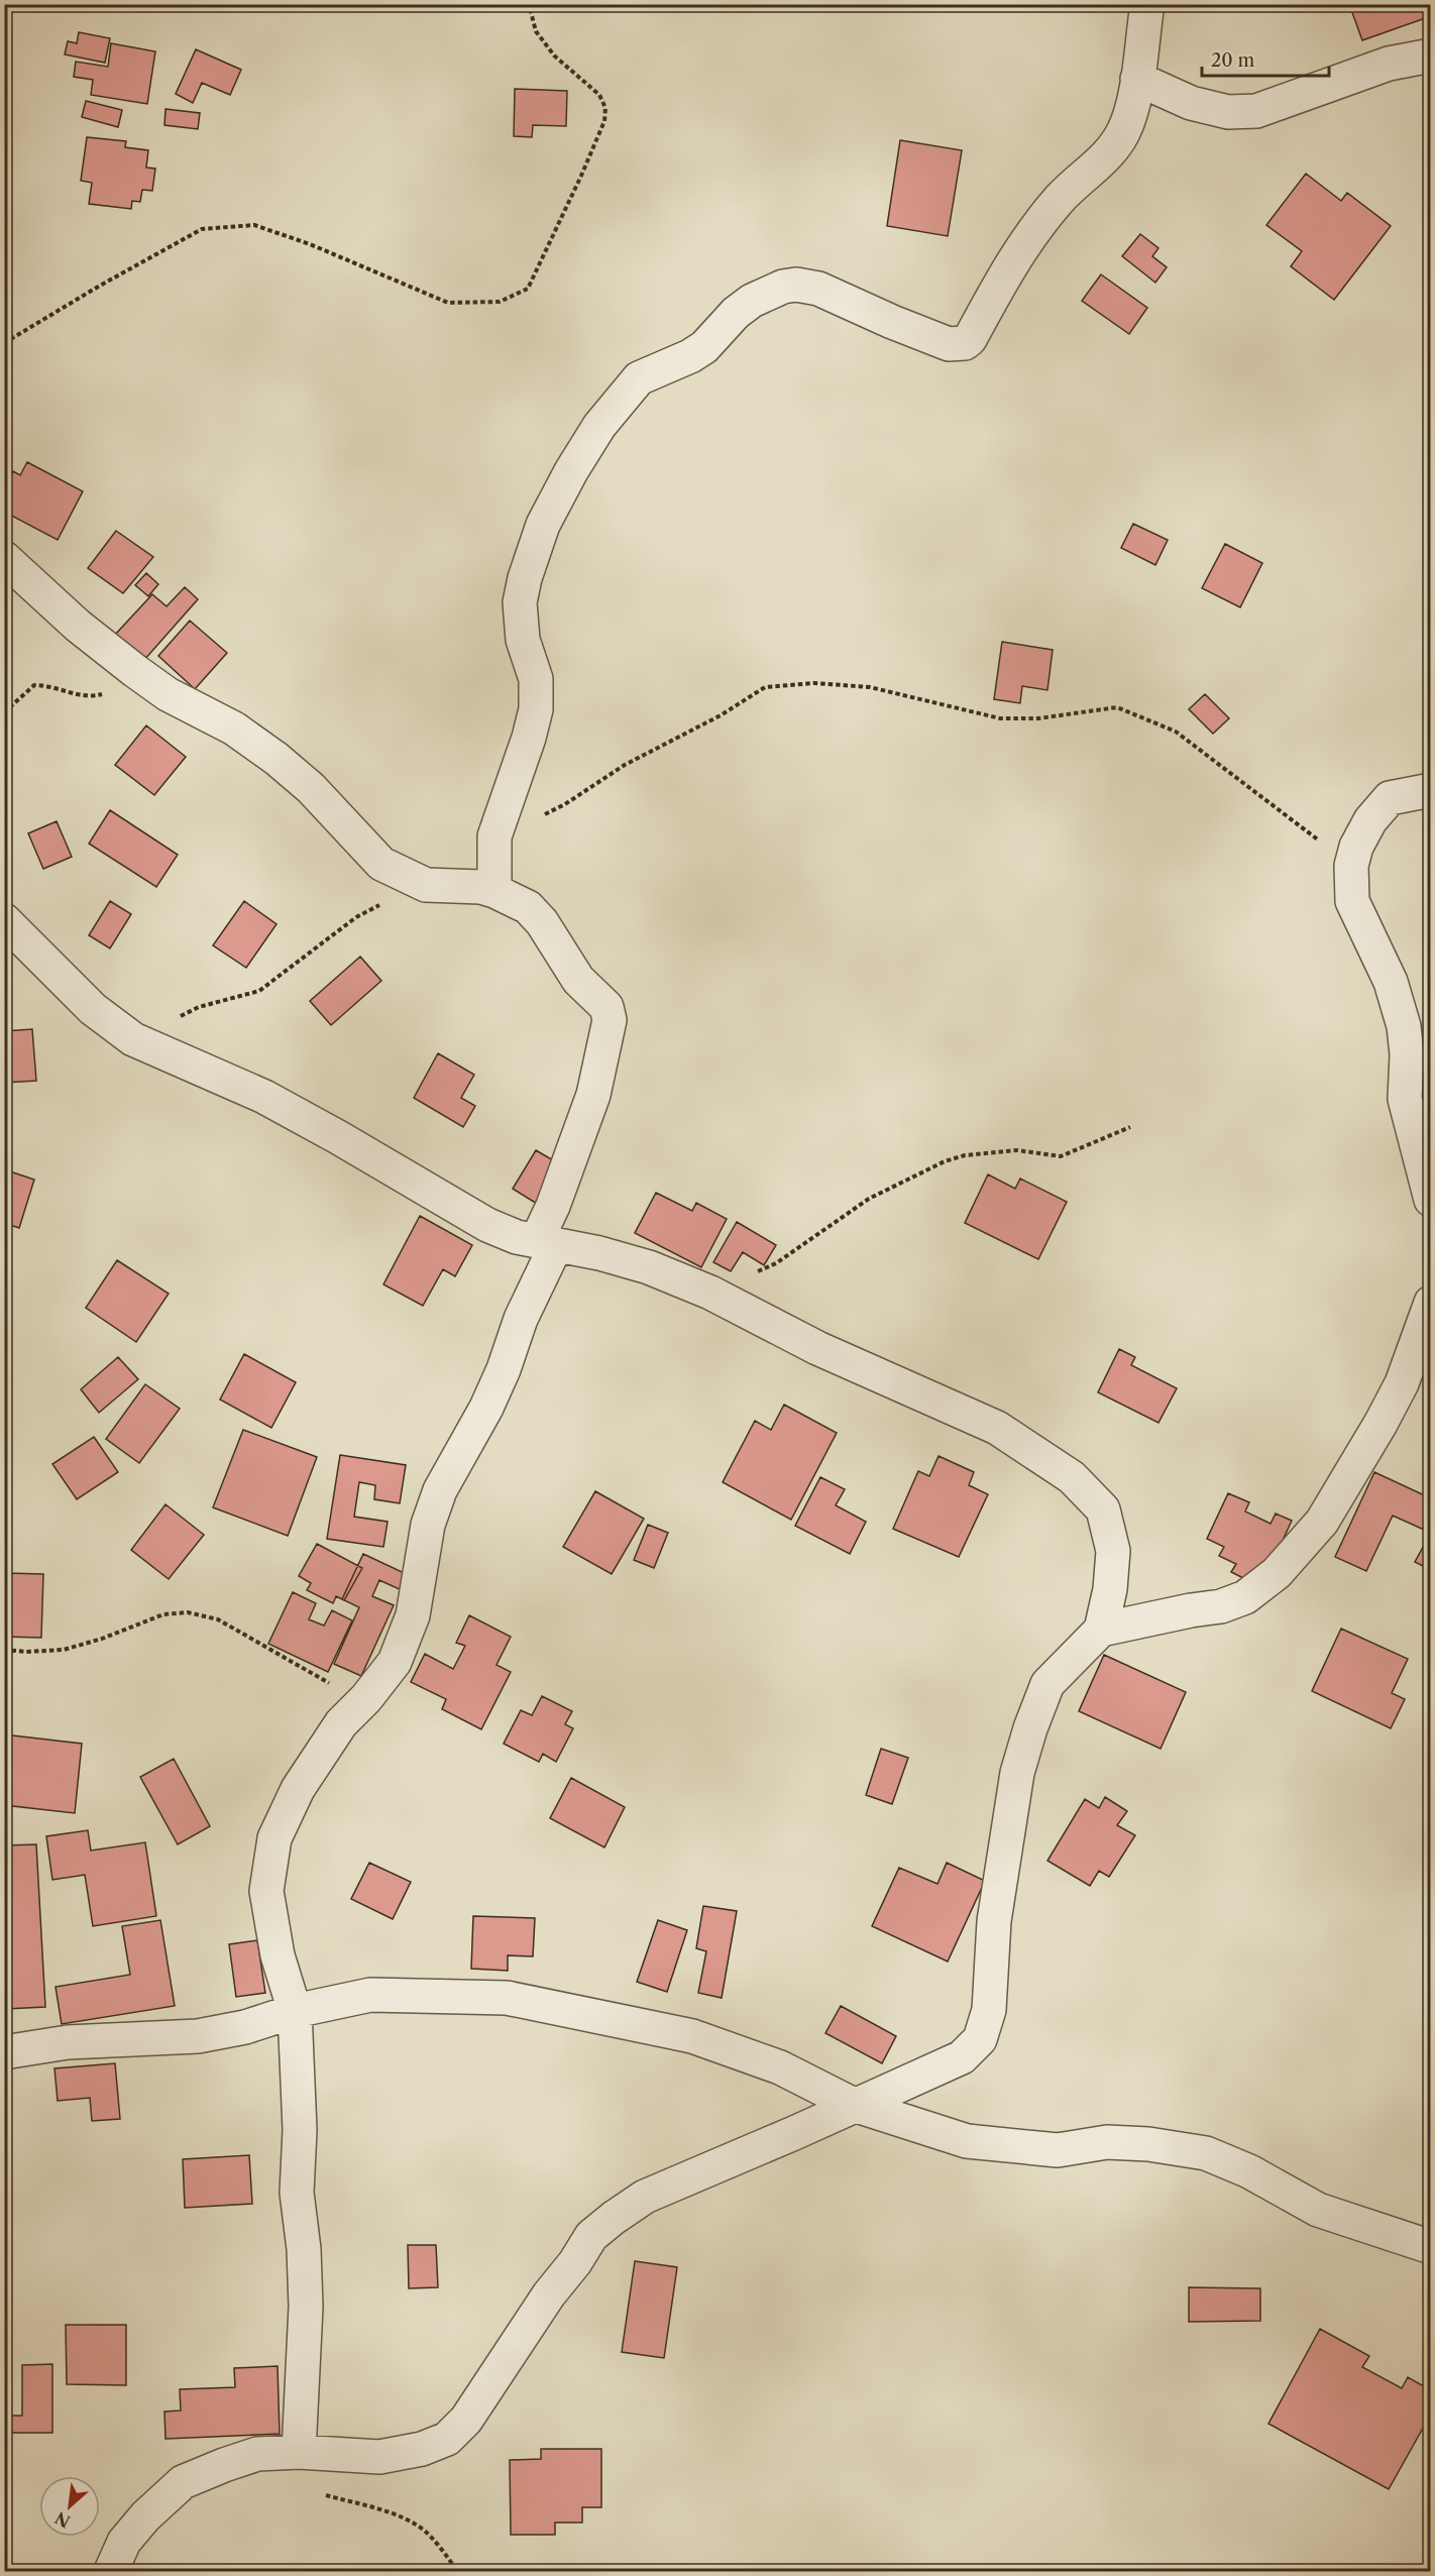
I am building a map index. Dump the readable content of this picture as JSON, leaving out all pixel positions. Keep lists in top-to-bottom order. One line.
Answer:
{"scale_bar":"20 m","north":"bottom left"}
